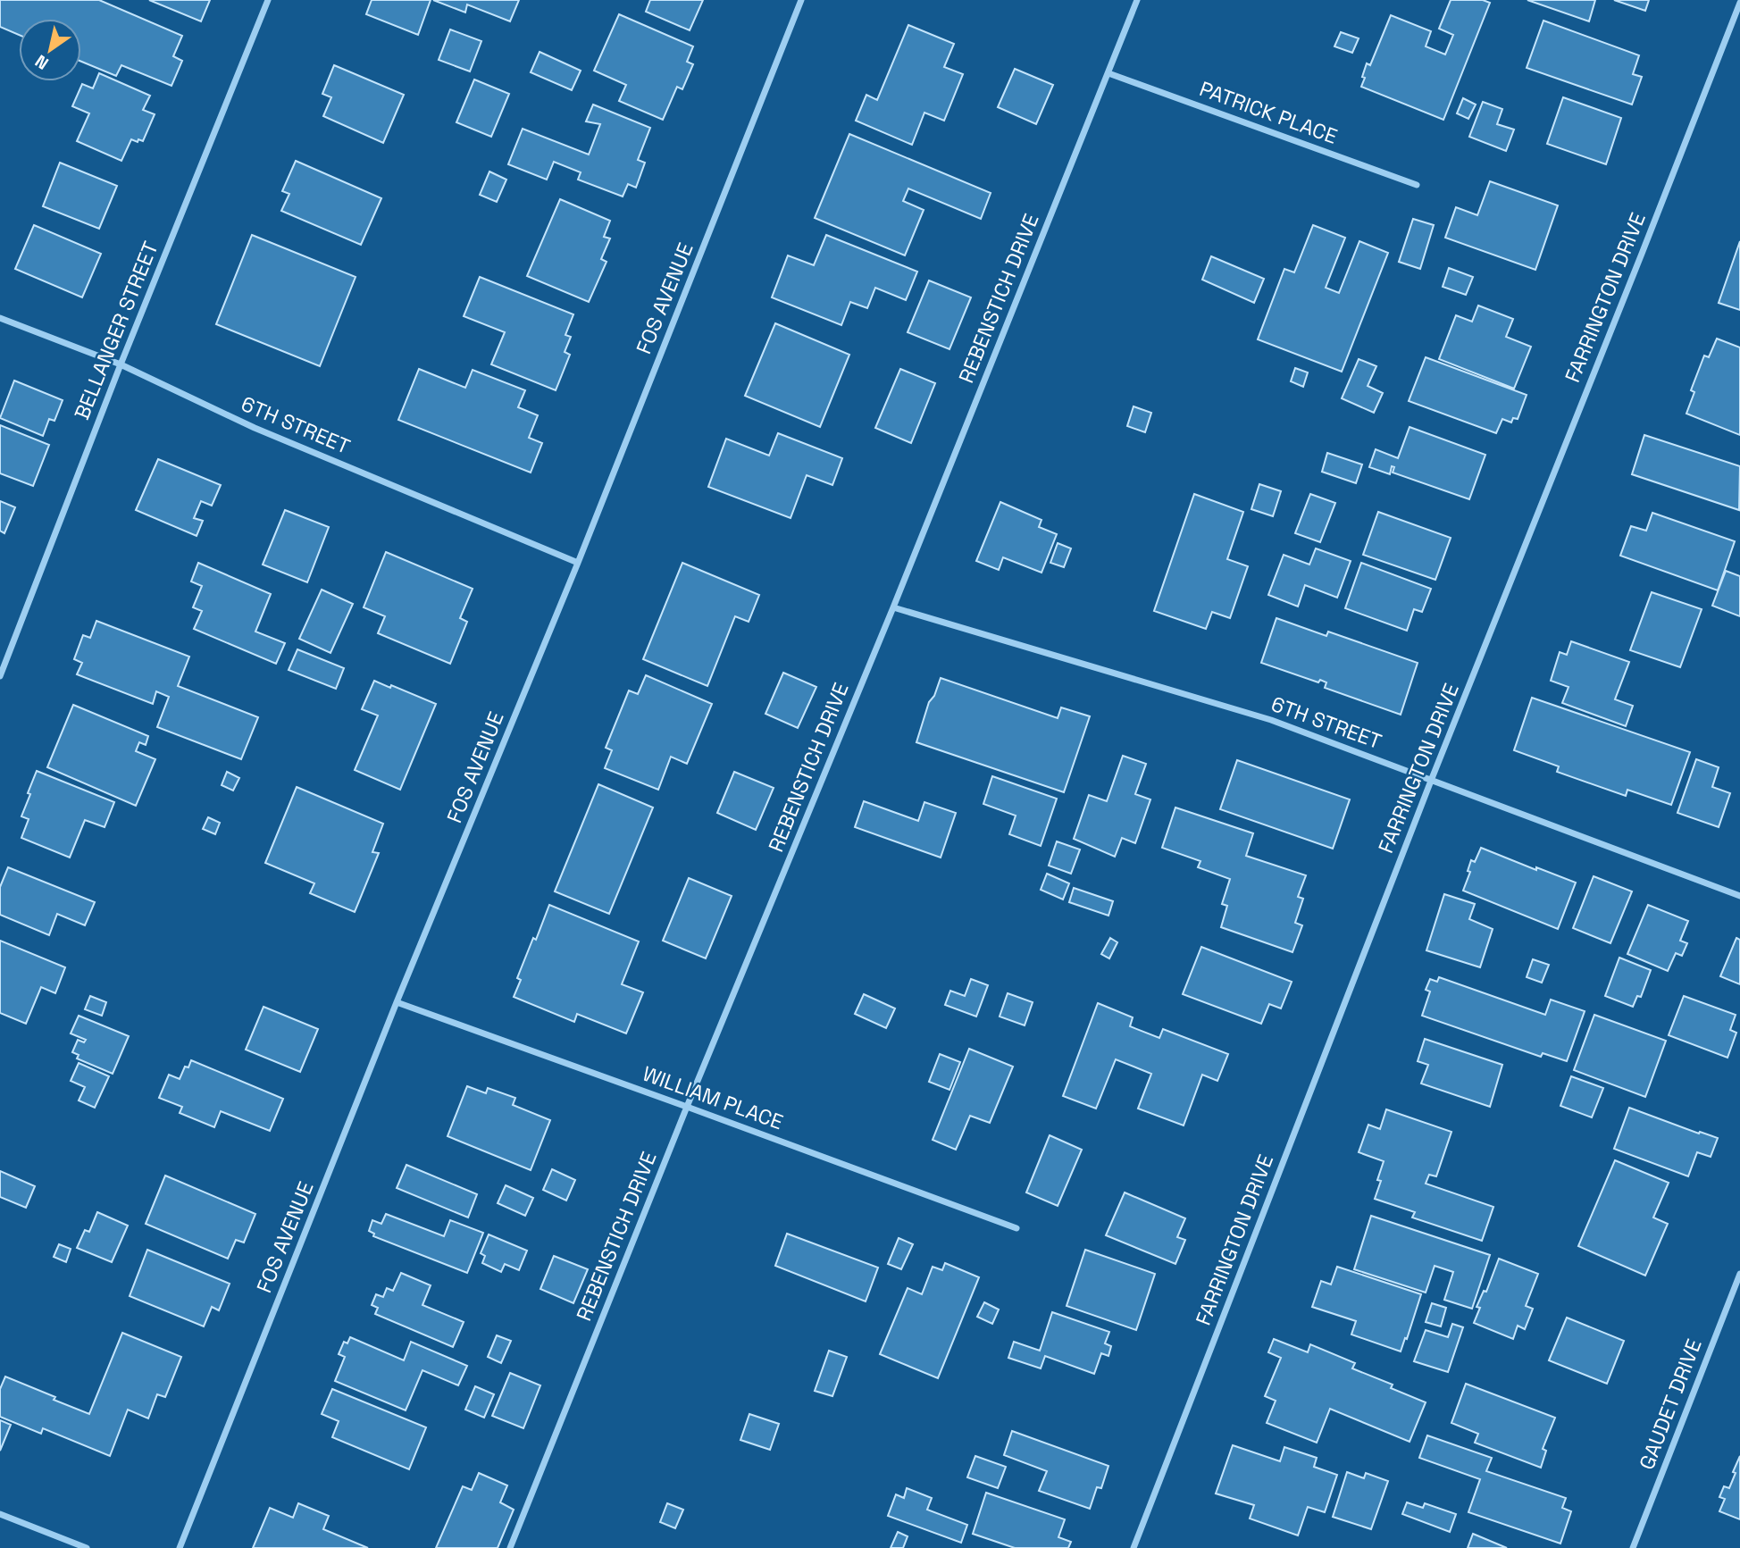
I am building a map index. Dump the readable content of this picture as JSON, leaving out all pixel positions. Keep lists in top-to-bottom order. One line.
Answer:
{"streets":{"street":["PATRICK PLACE","FARRINGTON DRIVE","FOS AVENUE","REBENSTICH DRIVE","BELLANGER STREET","6TH STREET","WILLIAM PLACE","GAUDET DRIVE"]},"crossings":[["PATRICK PLACE","REBENSTICH DRIVE"],["FARRINGTON DRIVE","6TH STREET"],["FOS AVENUE","6TH STREET"],["FOS AVENUE","WILLIAM PLACE"],["REBENSTICH DRIVE","6TH STREET"],["REBENSTICH DRIVE","WILLIAM PLACE"],["BELLANGER STREET","6TH STREET"]],"north":"bottom left"}
